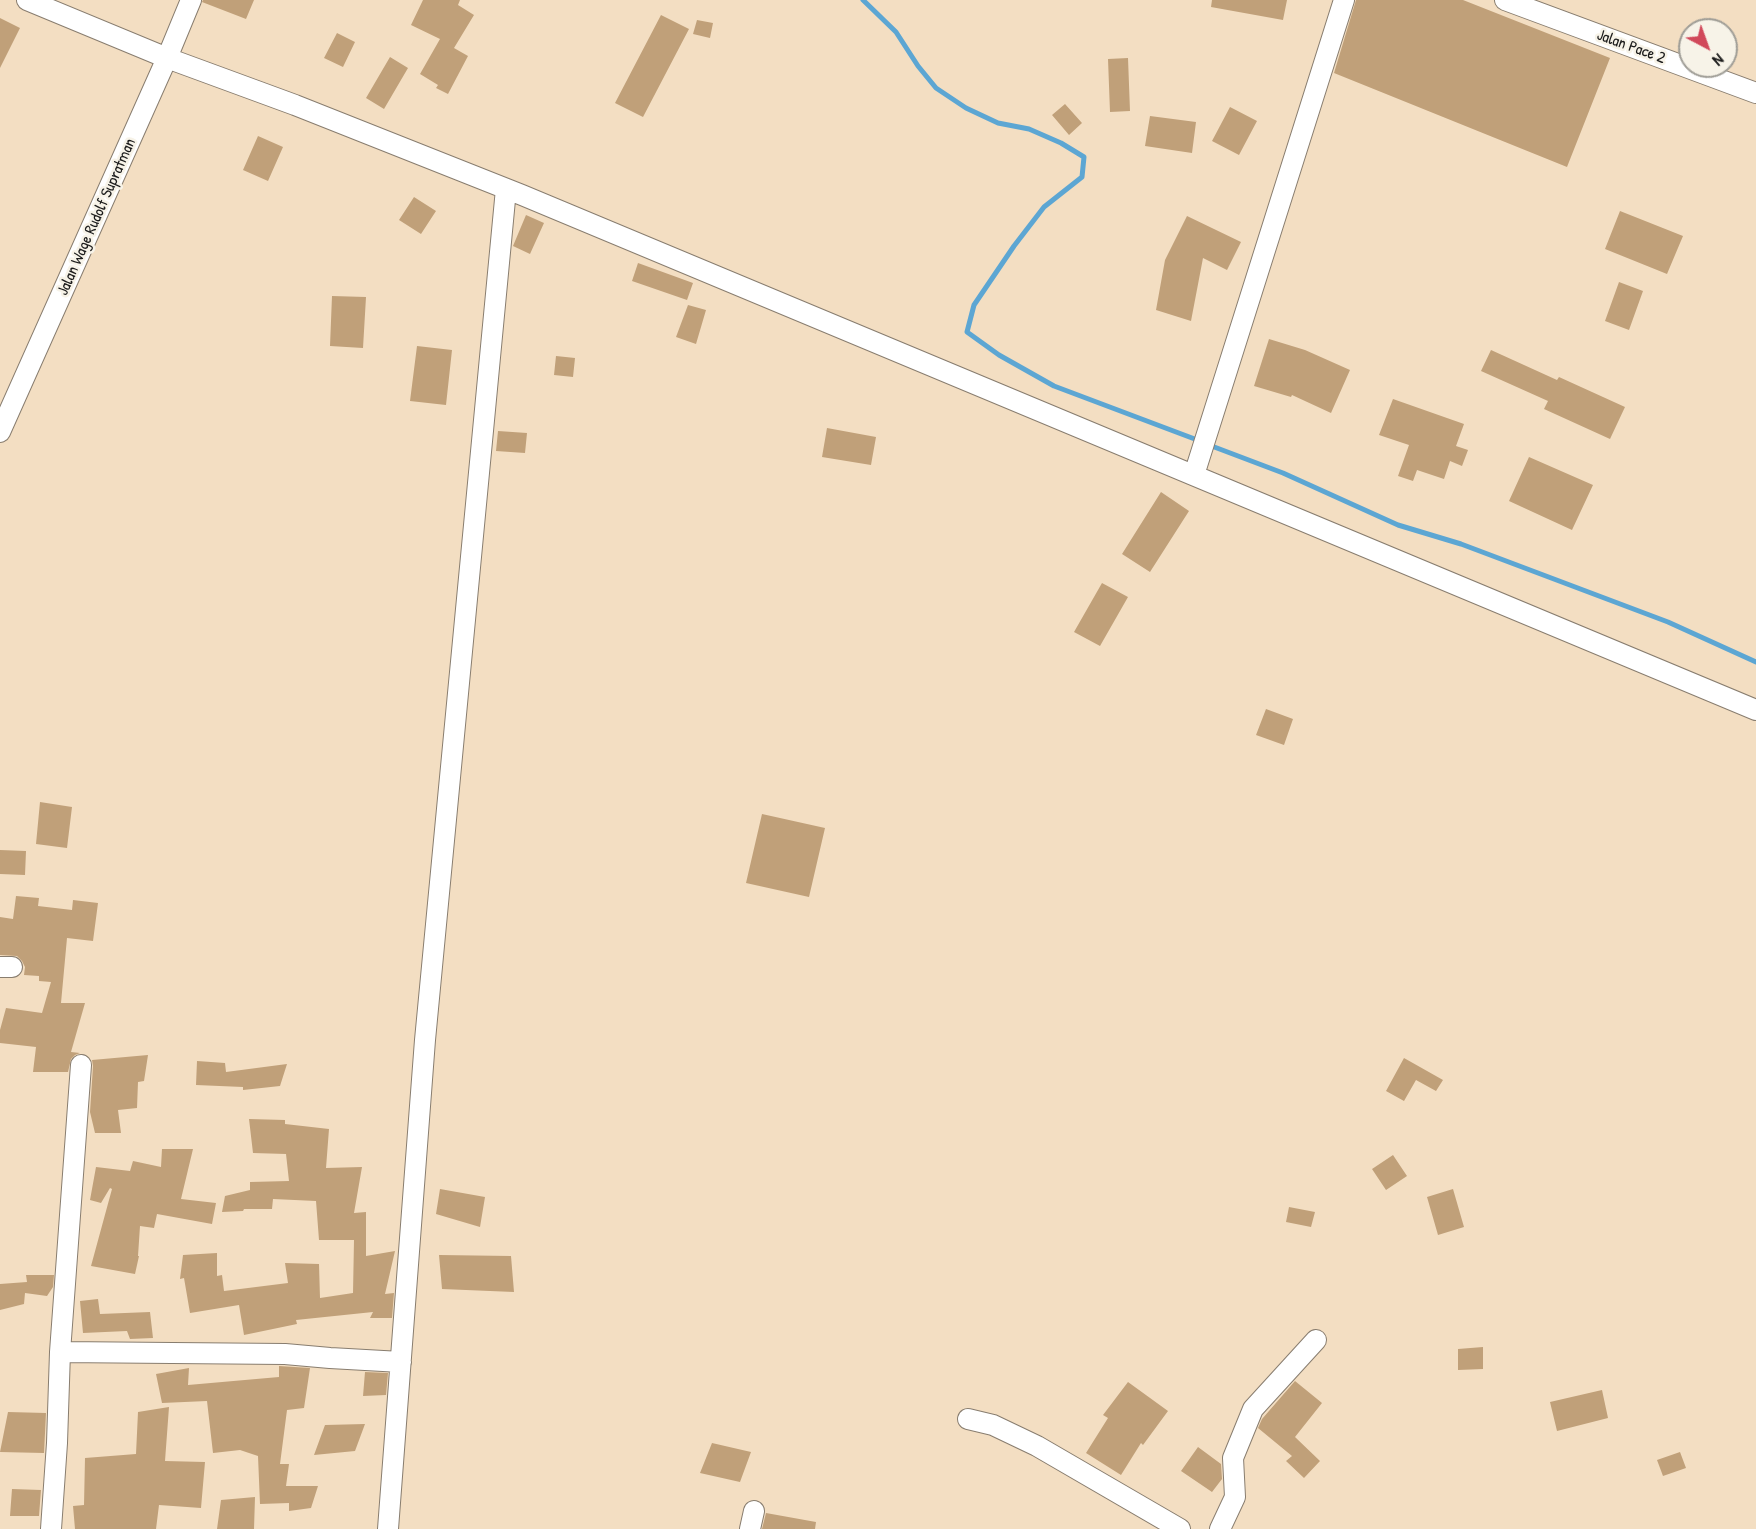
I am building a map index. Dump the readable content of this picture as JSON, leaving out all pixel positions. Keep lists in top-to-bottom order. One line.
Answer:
{"streets":{"street":["Jalan Pace 2","Jalan Wage Rudolf Supratman"]},"north":"bottom right"}
